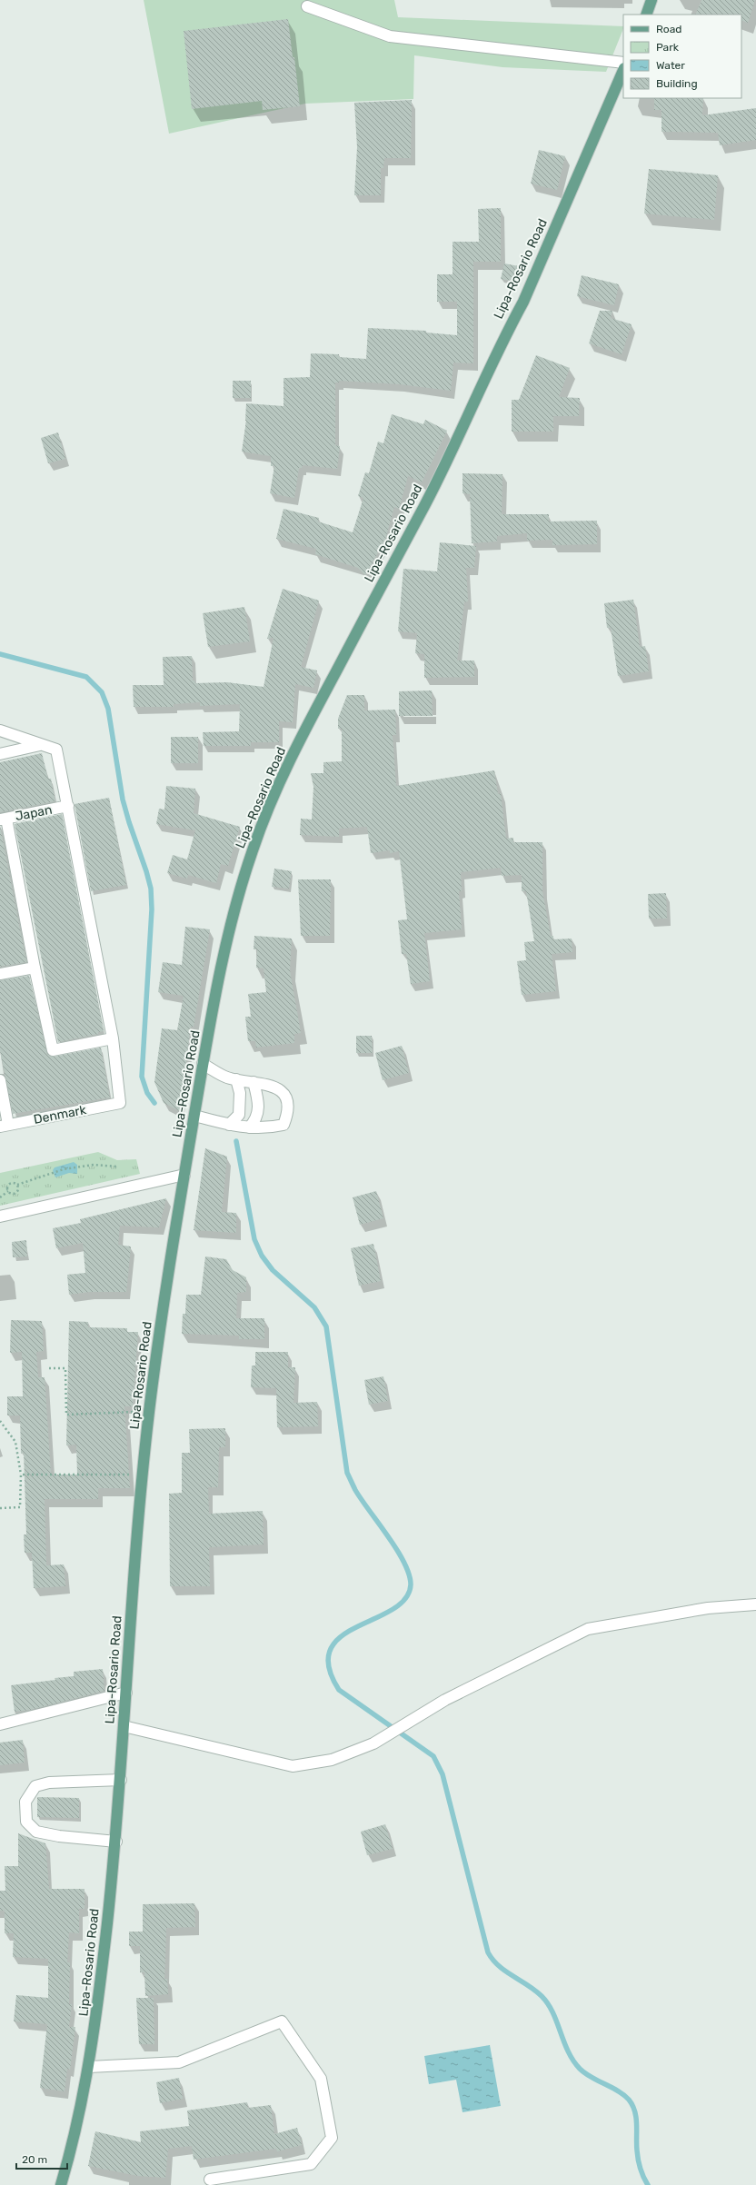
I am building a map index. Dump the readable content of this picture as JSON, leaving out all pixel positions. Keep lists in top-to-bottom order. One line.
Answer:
{"streets":{"main road":["Lipa-Rosario Road"],"street":["Japan","Denmark"]},"legend":["Road","Park","Water","Building"],"scale_bar":"20 m"}
